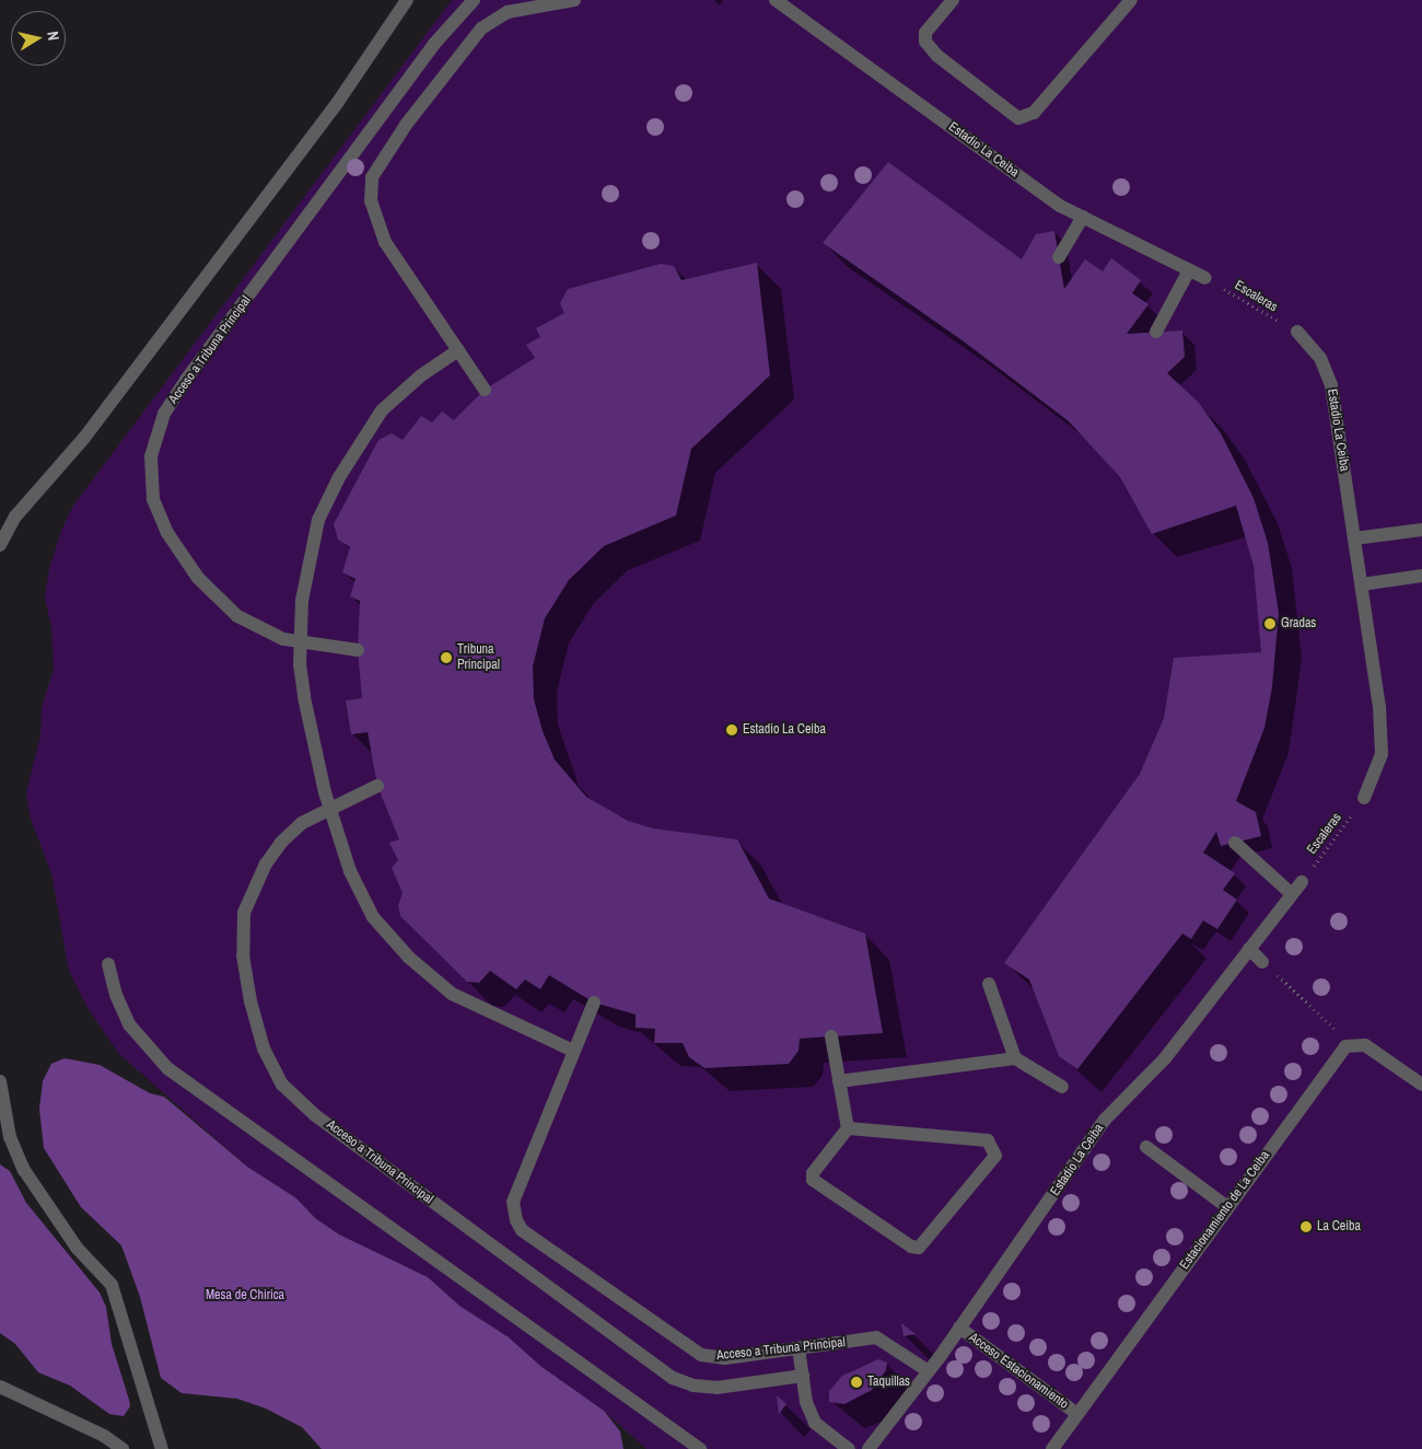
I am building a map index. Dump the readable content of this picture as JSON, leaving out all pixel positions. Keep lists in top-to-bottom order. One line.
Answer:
{"streets":{"street":["Estadio La Ceiba","Acceso a Tribuna Principal","Estacionamiento de La Ceiba","Acceso Estacionamiento"],"path":["Escaleras"]},"crossings":[["Estadio La Ceiba","Escaleras"],["Estadio La Ceiba","Acceso a Tribuna Principal"],["Estadio La Ceiba","Acceso Estacionamiento"],["Estacionamiento de La Ceiba","Acceso Estacionamiento"]],"parks":["Mesa de Chirica"],"places":["Gradas","Tribuna Principal","Estadio La Ceiba","La Ceiba","Taquillas"],"north":"right"}
